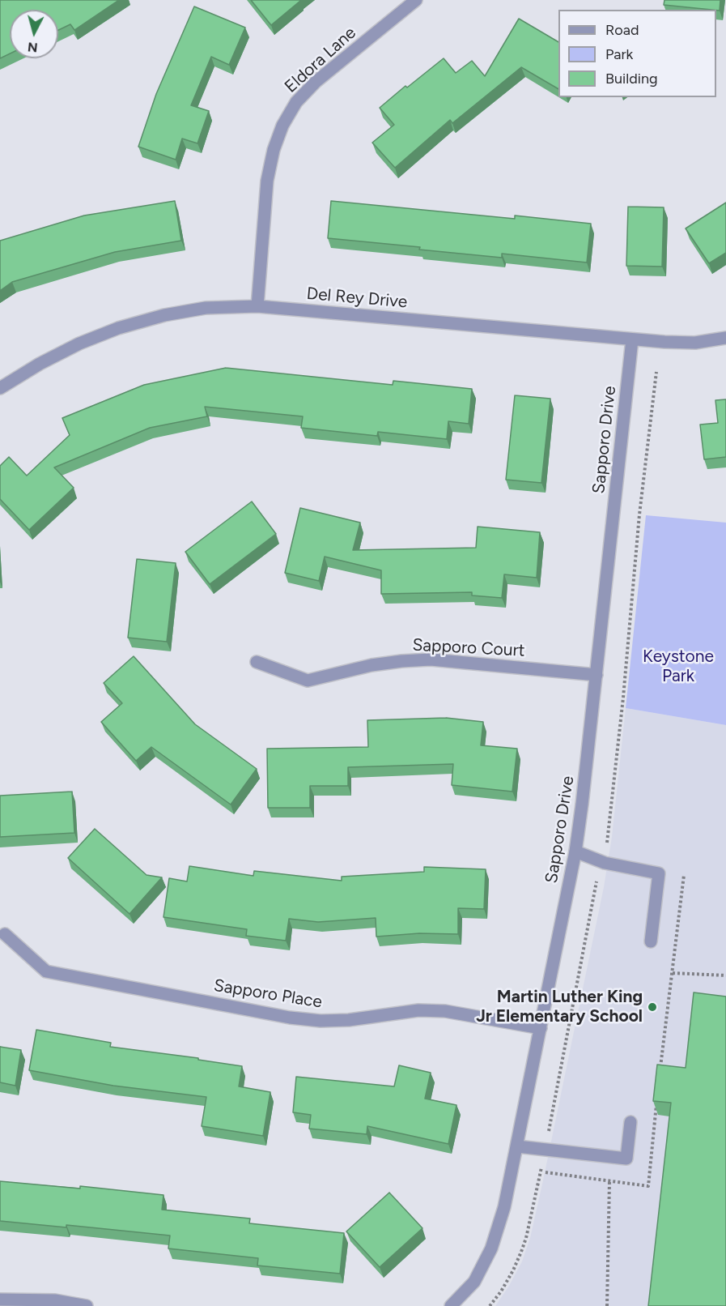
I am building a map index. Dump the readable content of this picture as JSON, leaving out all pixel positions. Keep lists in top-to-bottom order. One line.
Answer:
{"streets":{"street":["Eldora Lane","Del Rey Drive","Sapporo Drive","Sapporo Court","Sapporo Place"]},"crossings":[["Eldora Lane","Del Rey Drive"],["Del Rey Drive","Sapporo Drive"],["Sapporo Drive","Sapporo Court"],["Sapporo Drive","Sapporo Place"]],"parks":["Keystone Park"],"places":["Martin Luther King Jr Elementary School"],"legend":["Road","Park","Building"],"north":"bottom"}
